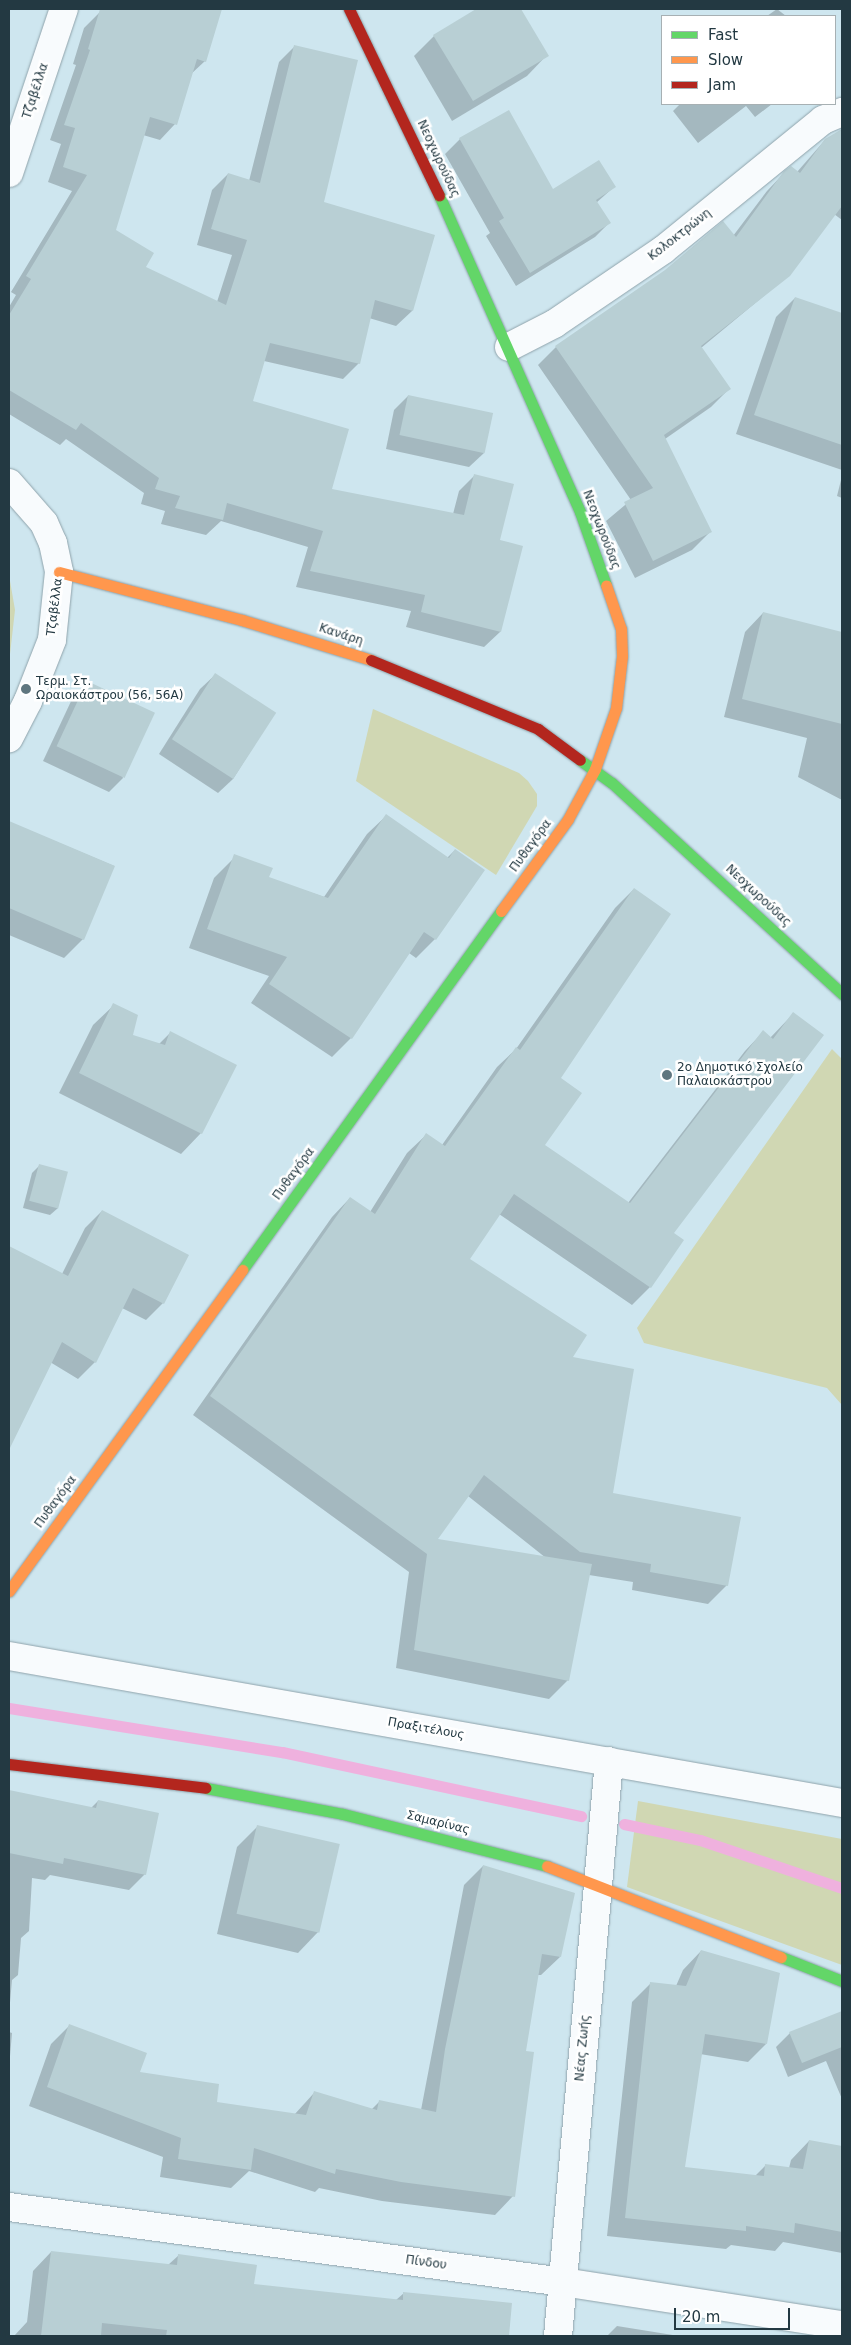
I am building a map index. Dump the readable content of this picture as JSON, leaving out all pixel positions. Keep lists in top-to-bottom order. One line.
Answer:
{"streets":{"street":["Τζαβέλλα","Νεοχωρούδας","Κολοκτρώνη","Κανάρη","Πυθαγόρα","Πραξιτέλους","Σαμαρίνας","Νέας Ζωής","Πίνδου"]},"crossings":[["Τζαβέλλα","Κανάρη"],["Νεοχωρούδας","Κολοκτρώνη"],["Νεοχωρούδας","Κανάρη"],["Νεοχωρούδας","Πυθαγόρα"],["Κανάρη","Πυθαγόρα"],["Πραξιτέλους","Νέας Ζωής"],["Σαμαρίνας","Νέας Ζωής"],["Νέας Ζωής","Πίνδου"]],"places":["Τερμ. Στ. Ωραιοκάστρου (56, 56Α)","2ο Δημοτικό Σχολείο Παλαιοκάστρου"],"legend":["Fast","Slow","Jam"],"scale_bar":"20 m"}
